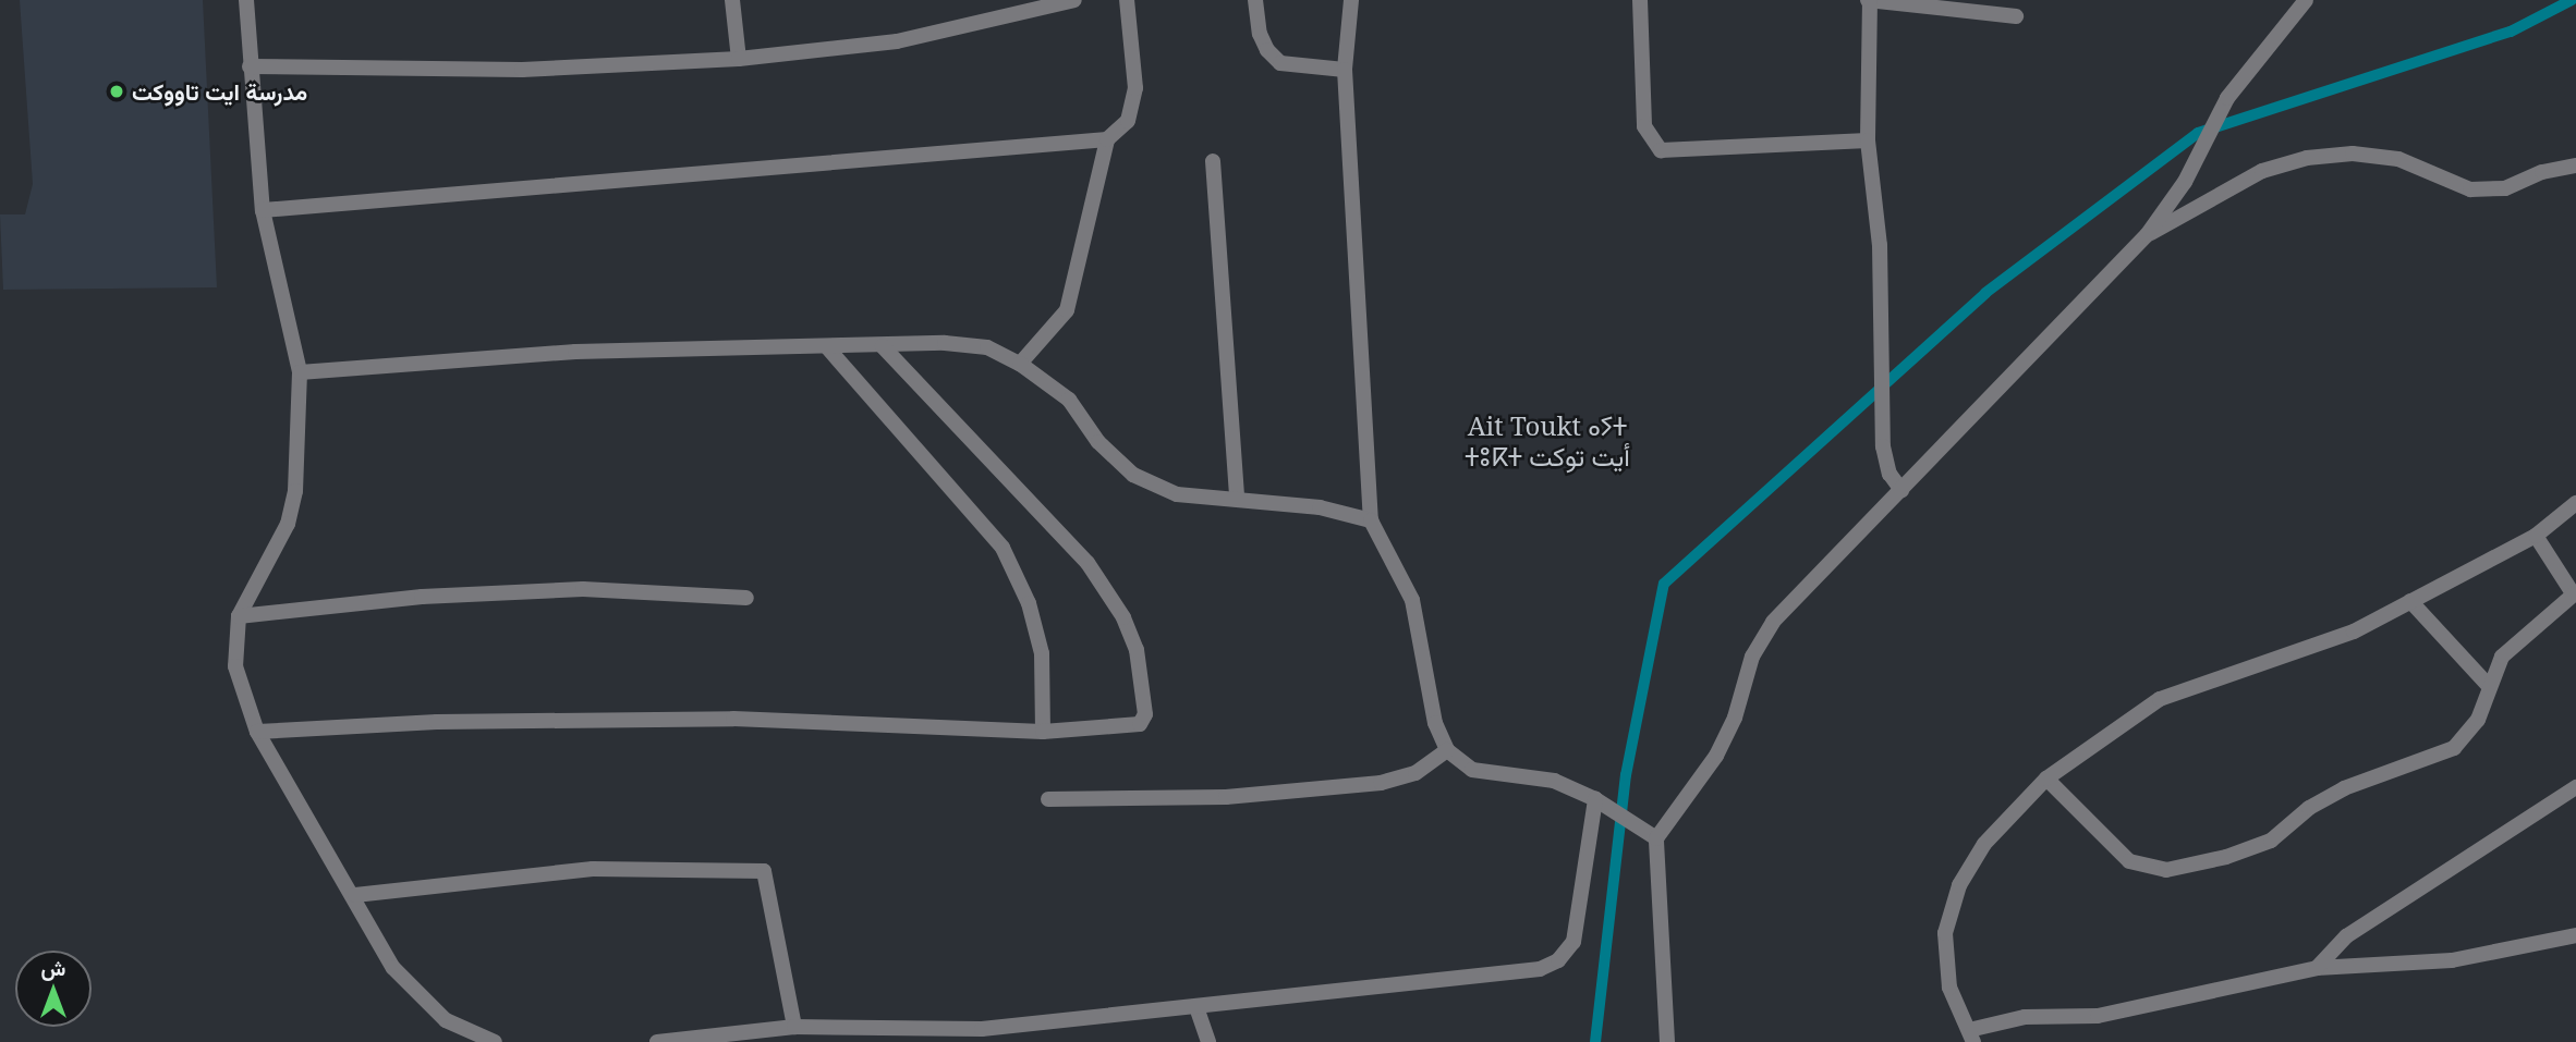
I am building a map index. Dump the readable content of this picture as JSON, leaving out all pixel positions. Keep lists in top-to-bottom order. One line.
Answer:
{"districts":["Ait Toukt ⴰⵢⵜ ⵜⵓⴽⵜ أيت توكت"],"places":["مدرسة ايت تاووكت"],"north":"top"}
